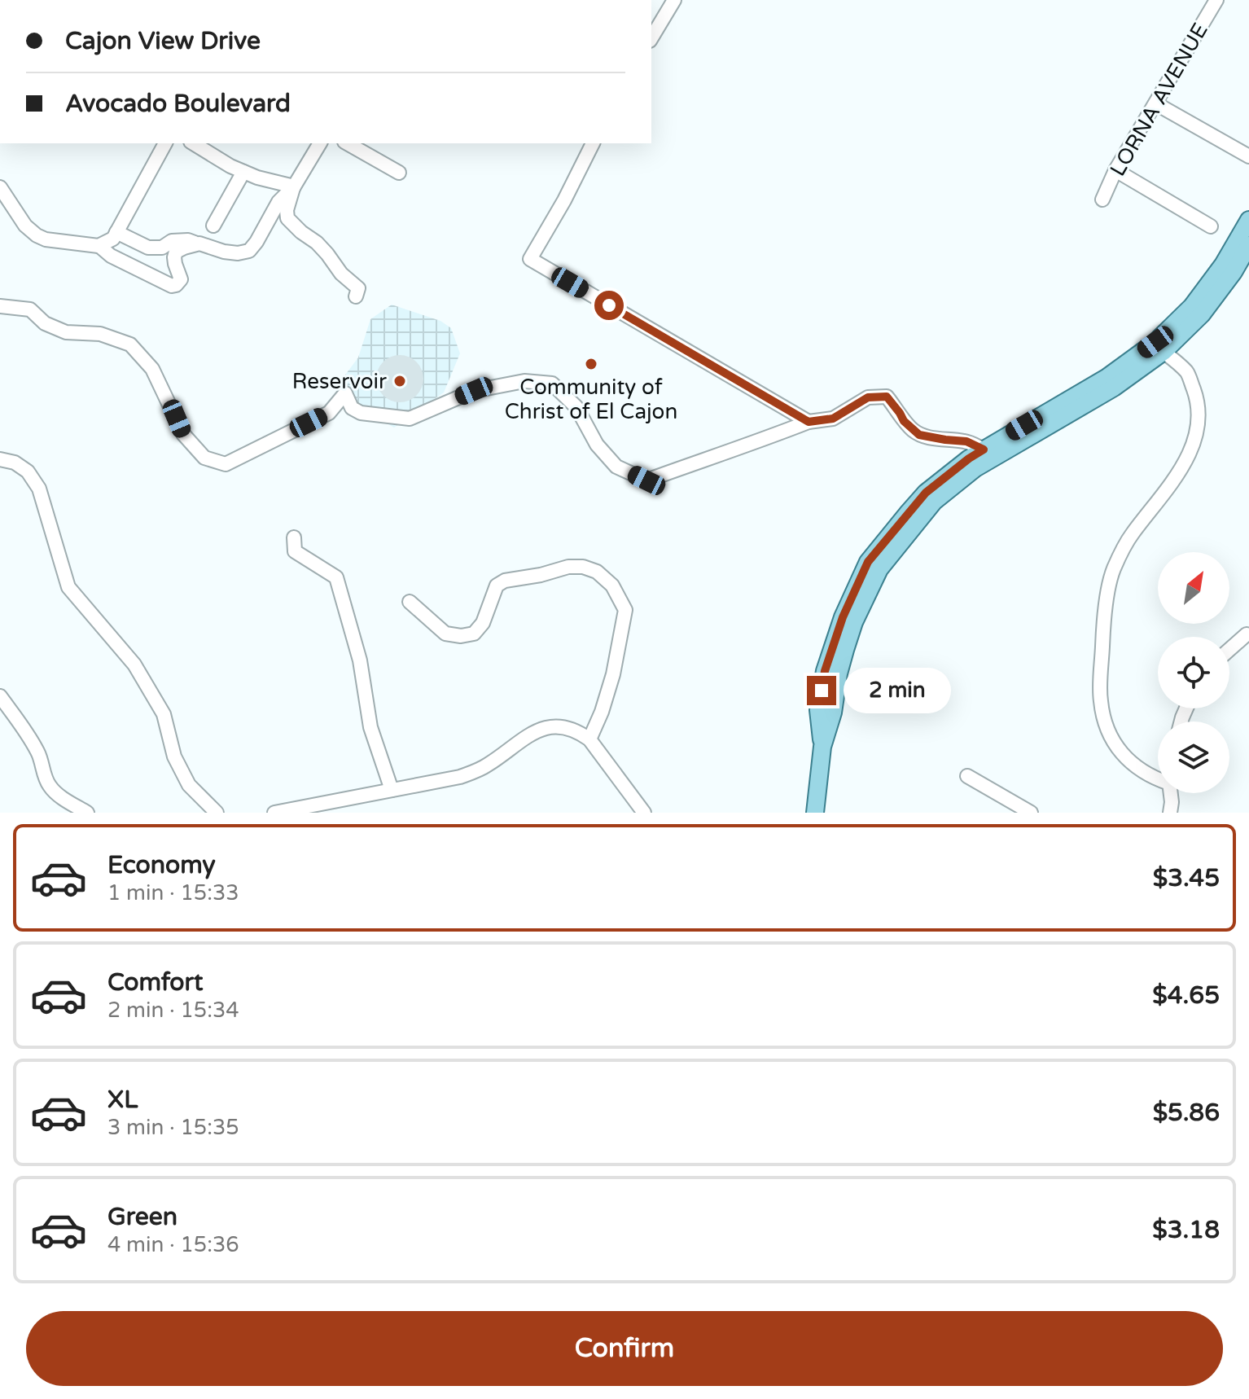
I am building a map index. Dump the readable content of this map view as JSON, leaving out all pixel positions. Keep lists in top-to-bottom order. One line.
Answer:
{"streets":{"street":["LORNA AVENUE"]},"places":["Community of Christ of El Cajon","Reservoir"],"north":"top right","page":{"banner":["Cajon View Drive","Avocado Boulevard"],"bubble":"2 min","list":[{"name":"Economy","note":"1 min · 15:33","value":"$3.45"},{"name":"Comfort","note":"2 min · 15:34","value":"$4.65"},{"name":"XL","note":"3 min · 15:35","value":"$5.86"},{"name":"Green","note":"4 min · 15:36","value":"$3.18"}],"buttons":"Confirm"}}
